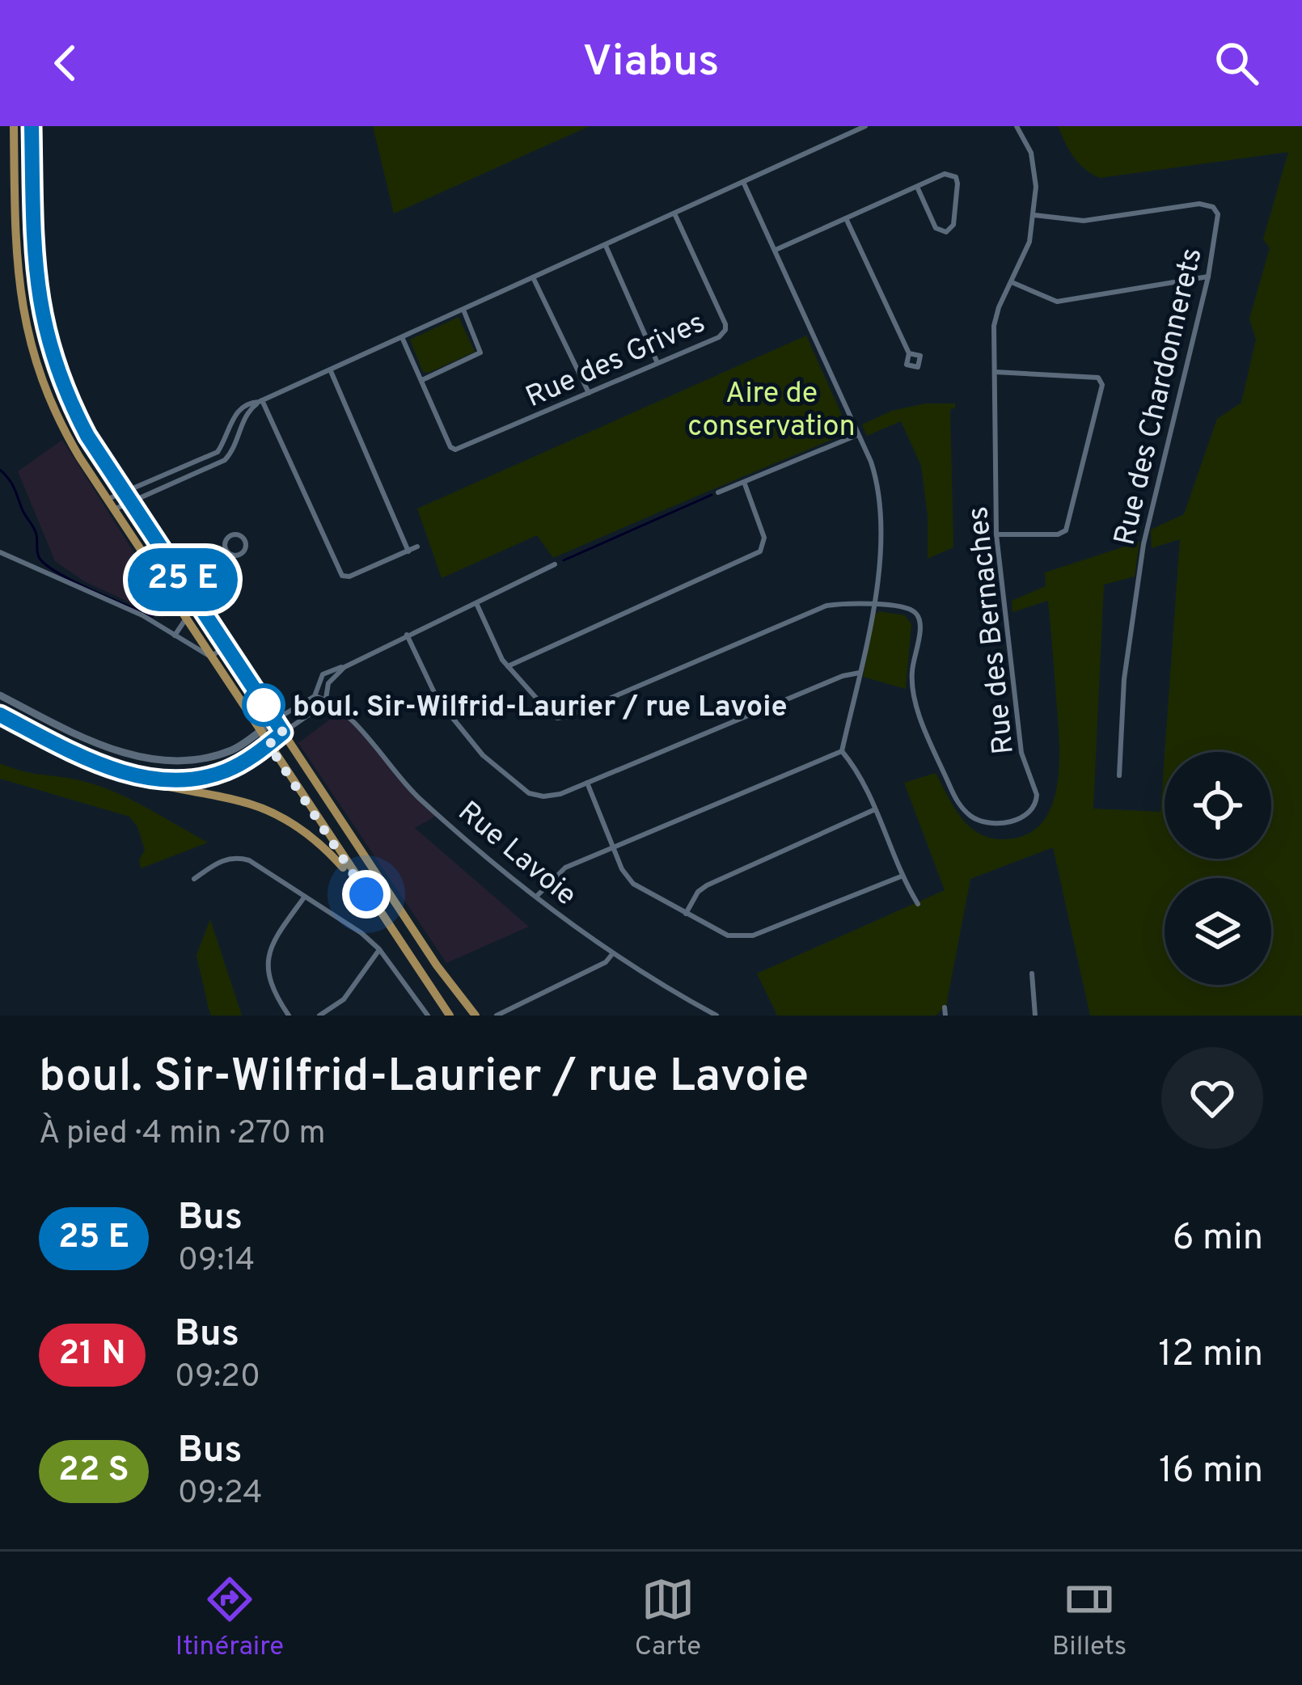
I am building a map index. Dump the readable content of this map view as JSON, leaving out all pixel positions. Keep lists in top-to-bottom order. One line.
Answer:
{"streets":{"street":["Rue des Grives","Rue des Chardonnerets","Rue des Bernaches","Rue Lavoie"]},"crossings":[["Rue des Chardonnerets","Rue des Bernaches"]],"parks":["Aire de conservation"],"places":["boul. Sir-Wilfrid-Laurier / rue Lavoie"],"page":{"header":"Viabus","on_map":"25 E","heading":["boul. Sir-Wilfrid-Laurier / rue Lavoie","À pied · 4 min · 270 m"],"list":[{"mark":"25 E","name":"Bus","note":"09:14","value":"6 min"},{"mark":"21 N","name":"Bus","note":"09:20","value":"12 min"},{"mark":"22 S","name":"Bus","note":"09:24","value":"16 min"}],"tabs":["Itinéraire","Carte","Billets"]}}
